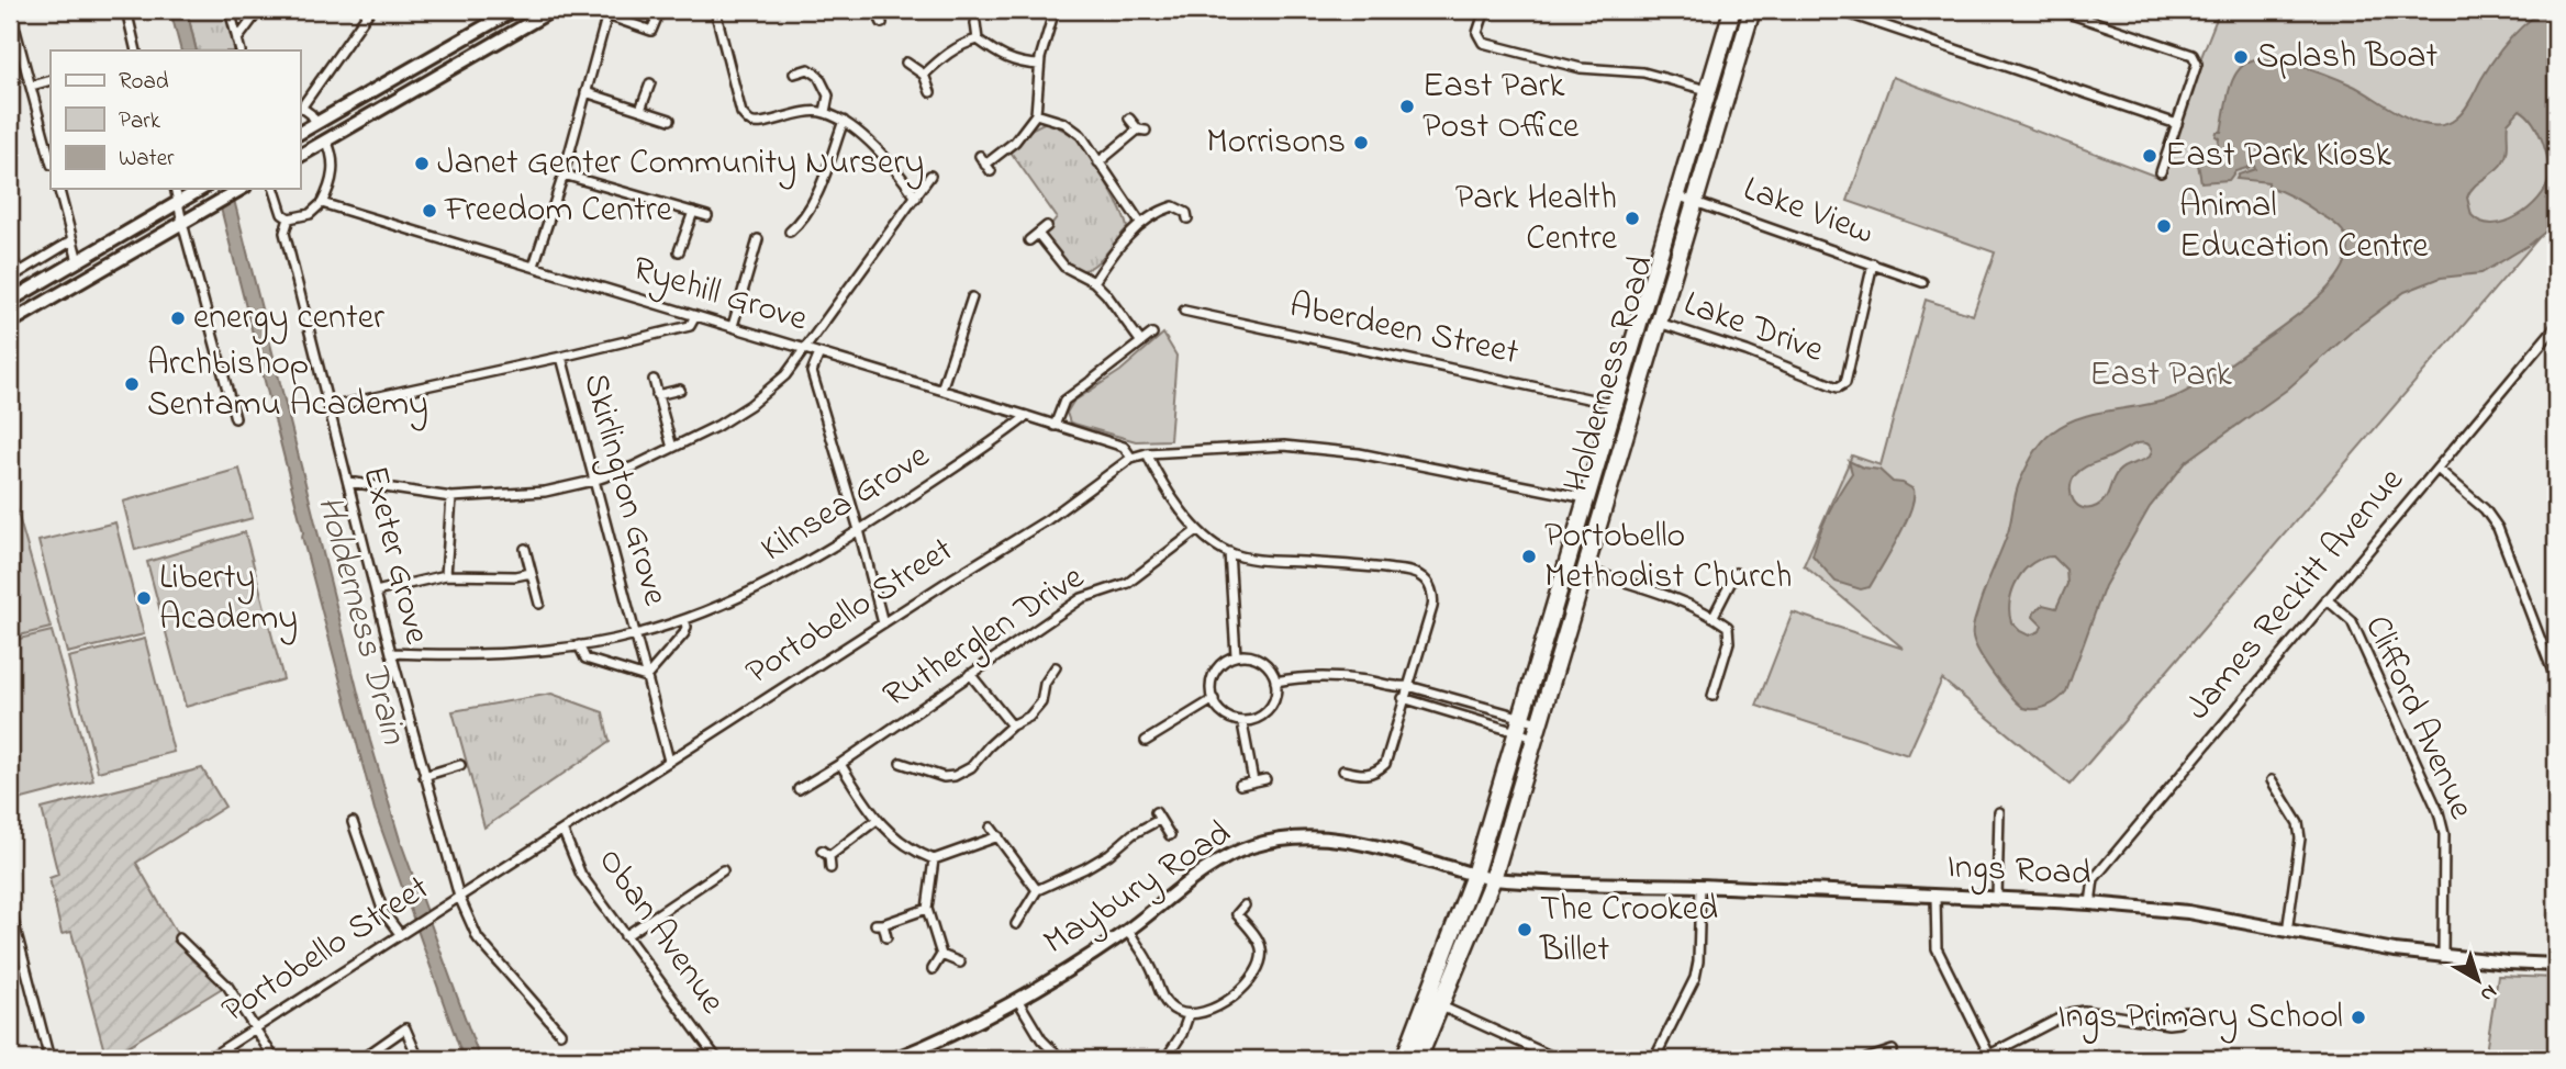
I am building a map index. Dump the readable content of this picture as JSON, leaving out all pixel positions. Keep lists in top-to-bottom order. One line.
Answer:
{"streets":{"highway":["Holderness Road"],"street":["Lake View","Ryehill Grove","Lake Drive","Aberdeen Street","Skirlington Grove","Kilnsea Grove","Exeter Grove","James Reckitt Avenue","Portobello Street","Rutherglen Drive","Clifford Avenue","Ings Road","Maybury Road","Oban Avenue"]},"crossings":[["Lake View","Lake Drive"],["Lake View","Holderness Road"],["Ryehill Grove","Kilnsea Grove"],["Ryehill Grove","Portobello Street"],["Lake Drive","Holderness Road"],["Aberdeen Street","Holderness Road"],["Holderness Road","Portobello Street"],["Holderness Road","Ings Road"],["Holderness Road","Maybury Road"],["Skirlington Grove","Kilnsea Grove"],["Skirlington Grove","Portobello Street"],["Kilnsea Grove","Exeter Grove"],["Exeter Grove","Portobello Street"],["James Reckitt Avenue","Clifford Avenue"],["James Reckitt Avenue","Ings Road"],["Portobello Street","Oban Avenue"],["Clifford Avenue","Ings Road"],["Ings Road","Maybury Road"]],"water":["Holderness Drain"],"parks":["East Park"],"places":["Splash Boat","East Park Post Office","Morrisons","East Park Kiosk","Janet Genter Community Nursery","Freedom Centre","Park Health Centre","Animal Education Centre","energy center","Archbishop Sentamu Academy","Portobello Methodist Church","Liberty Academy","The Crooked Billet","Ings Primary School"],"legend":["Road","Park","Water"],"north":"bottom right"}
